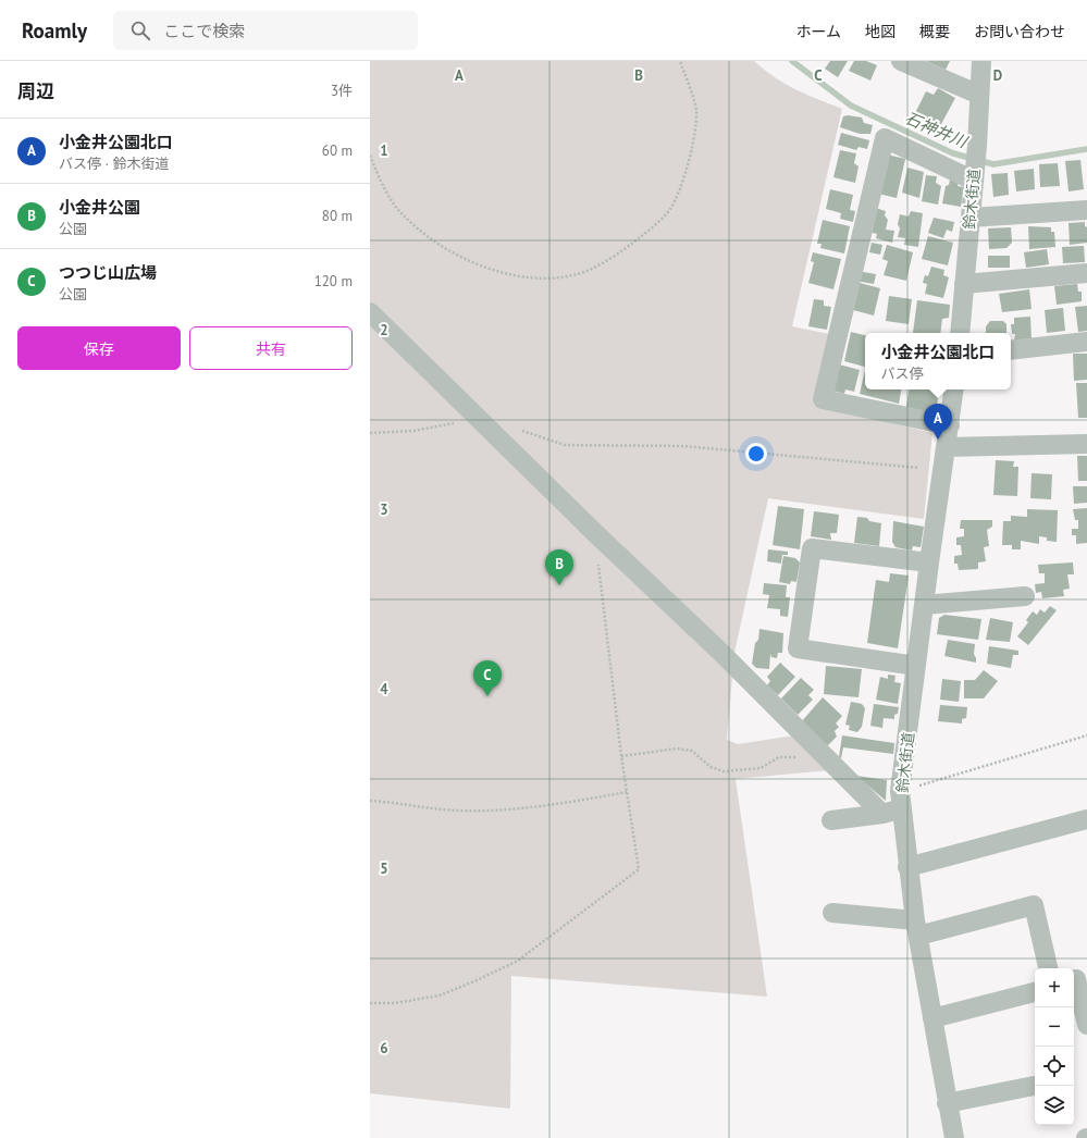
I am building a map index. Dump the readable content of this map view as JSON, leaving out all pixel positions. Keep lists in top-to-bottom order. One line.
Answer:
{"streets":{"street":["鈴木街道"]},"water":["石神井川"],"page":{"header":"Roamly","search":"ここで検索","nav":["ホーム","地図","概要","お問い合わせ"],"heading":["周辺","3件"],"list":[{"mark":"A","name":"小金井公園北口","note":"バス停 · 鈴木街道","value":"60 m"},{"mark":"B","name":"小金井公園","note":"公園","value":"80 m"},{"mark":"C","name":"つつじ山広場","note":"公園","value":"120 m"}],"buttons":["保存","共有"],"popup":["小金井公園北口","バス停"],"pins":["A","B","C"],"map_buttons":["+","−"]},"grid":{"columns":["A","B","C","D"],"rows":["1","2","3","4","5","6"]}}
